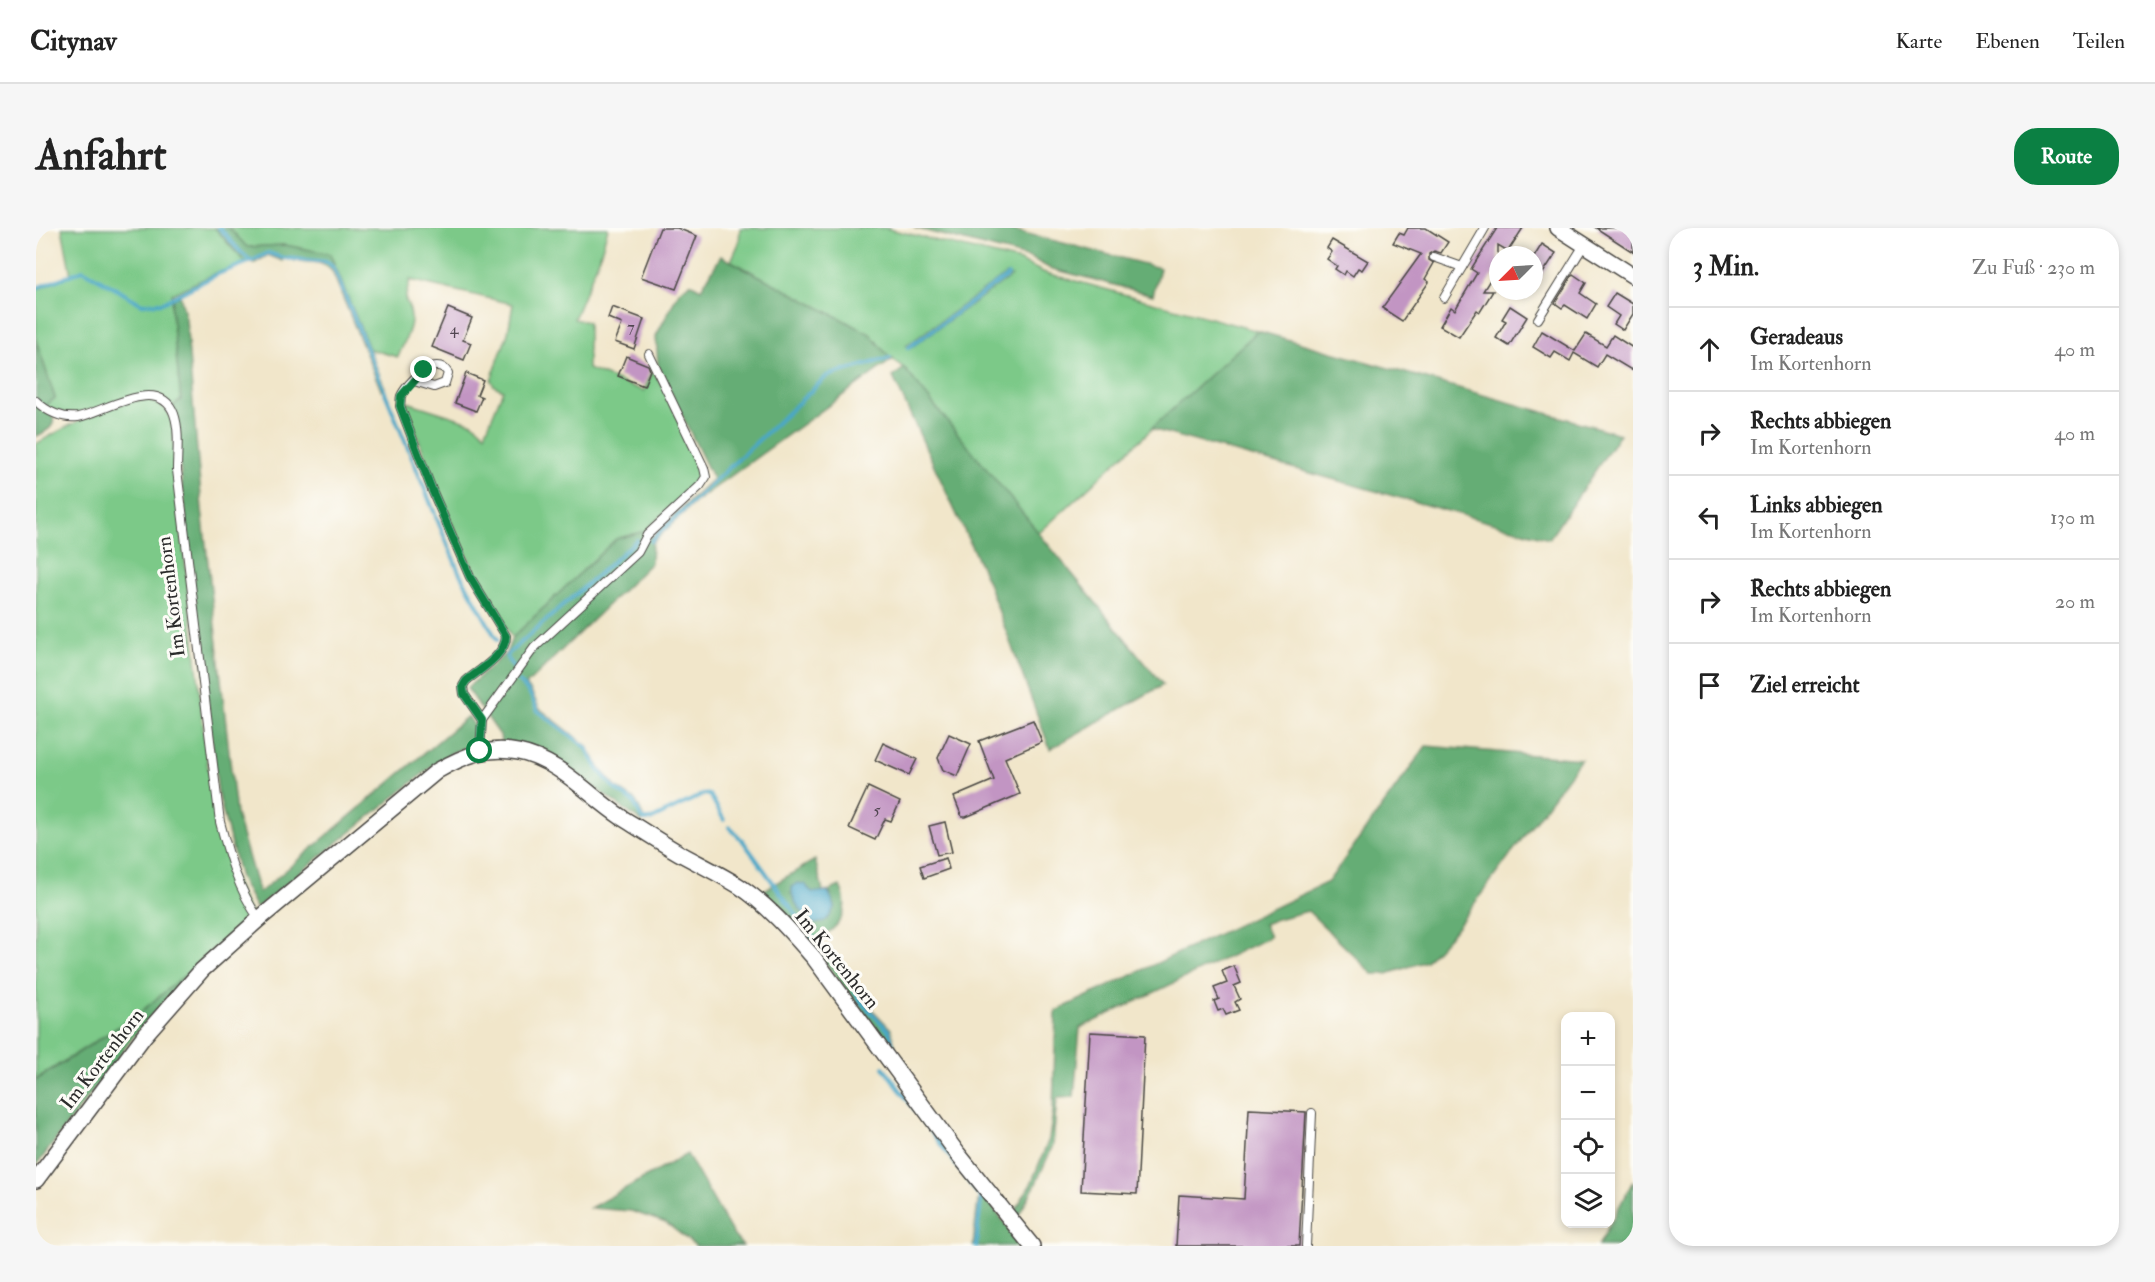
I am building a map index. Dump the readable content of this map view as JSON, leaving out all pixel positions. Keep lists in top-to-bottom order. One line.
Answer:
{"streets":{"street":["Im Kortenhorn"]},"house_numbers":["7","4","5"],"north":"bottom left","page":{"header":"Citynav","nav":["Karte","Ebenen","Teilen"],"buttons":"Route","title":"Anfahrt","heading":["3 Min.","Zu Fuß · 230 m"],"list":[["Geradeaus","Im Kortenhorn","40 m"],["Rechts abbiegen","Im Kortenhorn","40 m"],["Links abbiegen","Im Kortenhorn","130 m"],["Rechts abbiegen","Im Kortenhorn","20 m"],"Ziel erreicht"],"map_buttons":["+","−"]}}
